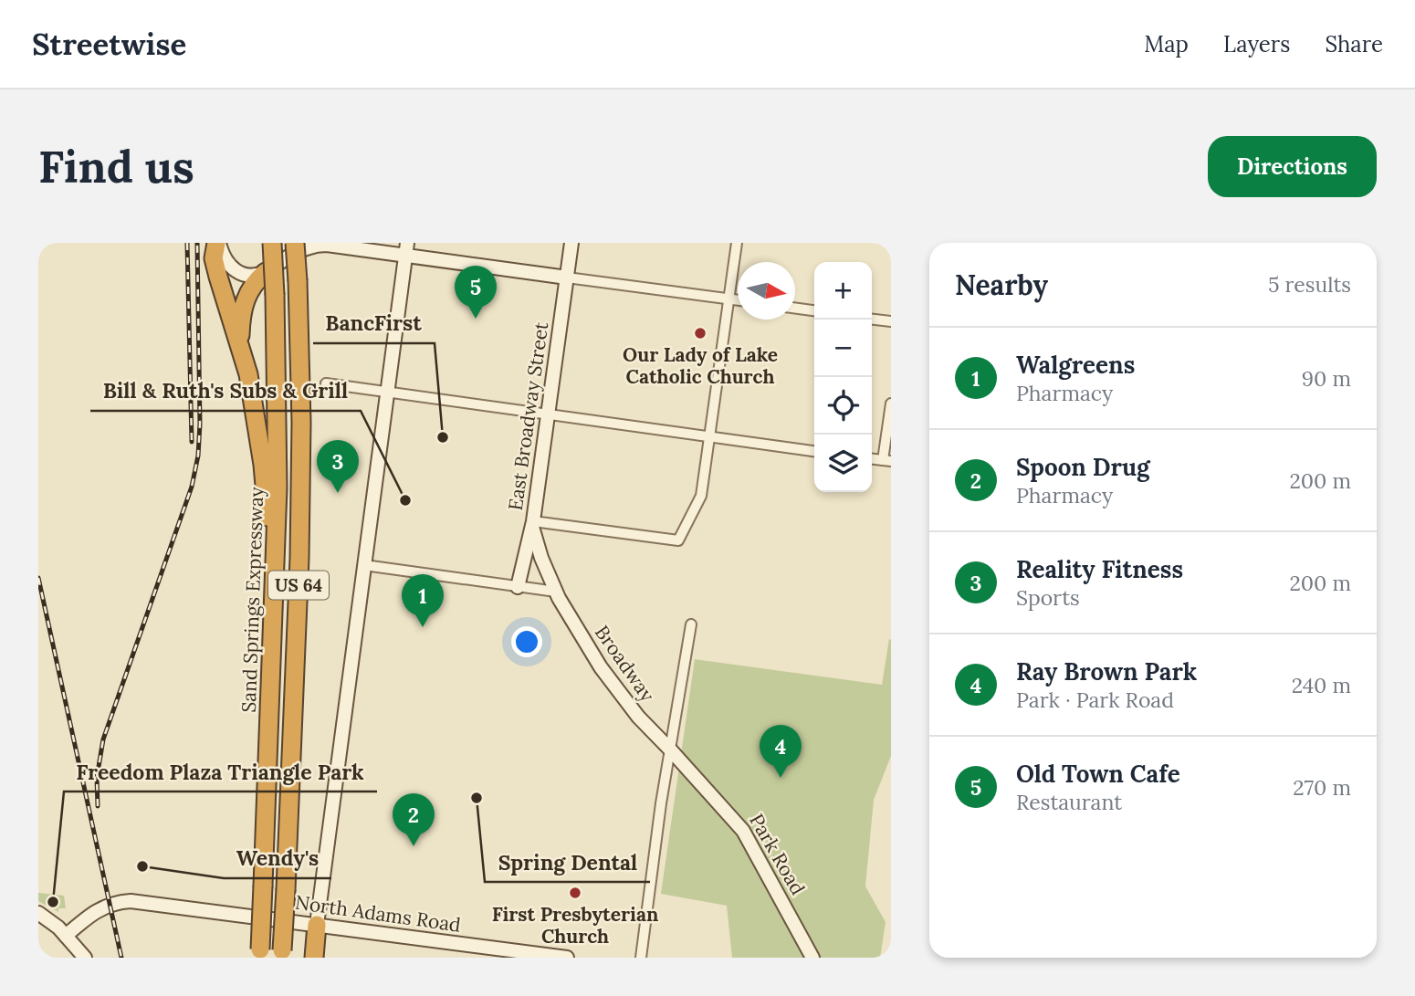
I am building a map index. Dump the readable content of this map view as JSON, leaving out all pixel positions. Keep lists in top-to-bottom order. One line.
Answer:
{"streets":{"highway":["US 64","Sand Springs Expressway"],"main road":["East Broadway Street","Broadway","Park Road","North Adams Road"]},"crossings":[["East Broadway Street","Broadway"],["Broadway","Park Road"]],"places":["Our Lady of Lake Catholic Church","BancFirst","Bill & Ruth's Subs & Grill","Spring Dental","Wendy's","First Presbyterian Church","Freedom Plaza Triangle Park"],"north":"right","page":{"header":"Streetwise","nav":["Map","Layers","Share"],"buttons":"Directions","title":"Find us","heading":["Nearby","5 results"],"map_buttons":["+","−"],"pins":["5","3","1","4","2"],"list":[{"mark":"1","name":"Walgreens","note":"Pharmacy","value":"90 m"},{"mark":"2","name":"Spoon Drug","note":"Pharmacy","value":"200 m"},{"mark":"3","name":"Reality Fitness","note":"Sports","value":"200 m"},{"mark":"4","name":"Ray Brown Park","note":"Park · Park Road","value":"240 m"},{"mark":"5","name":"Old Town Cafe","note":"Restaurant","value":"270 m"}]}}
